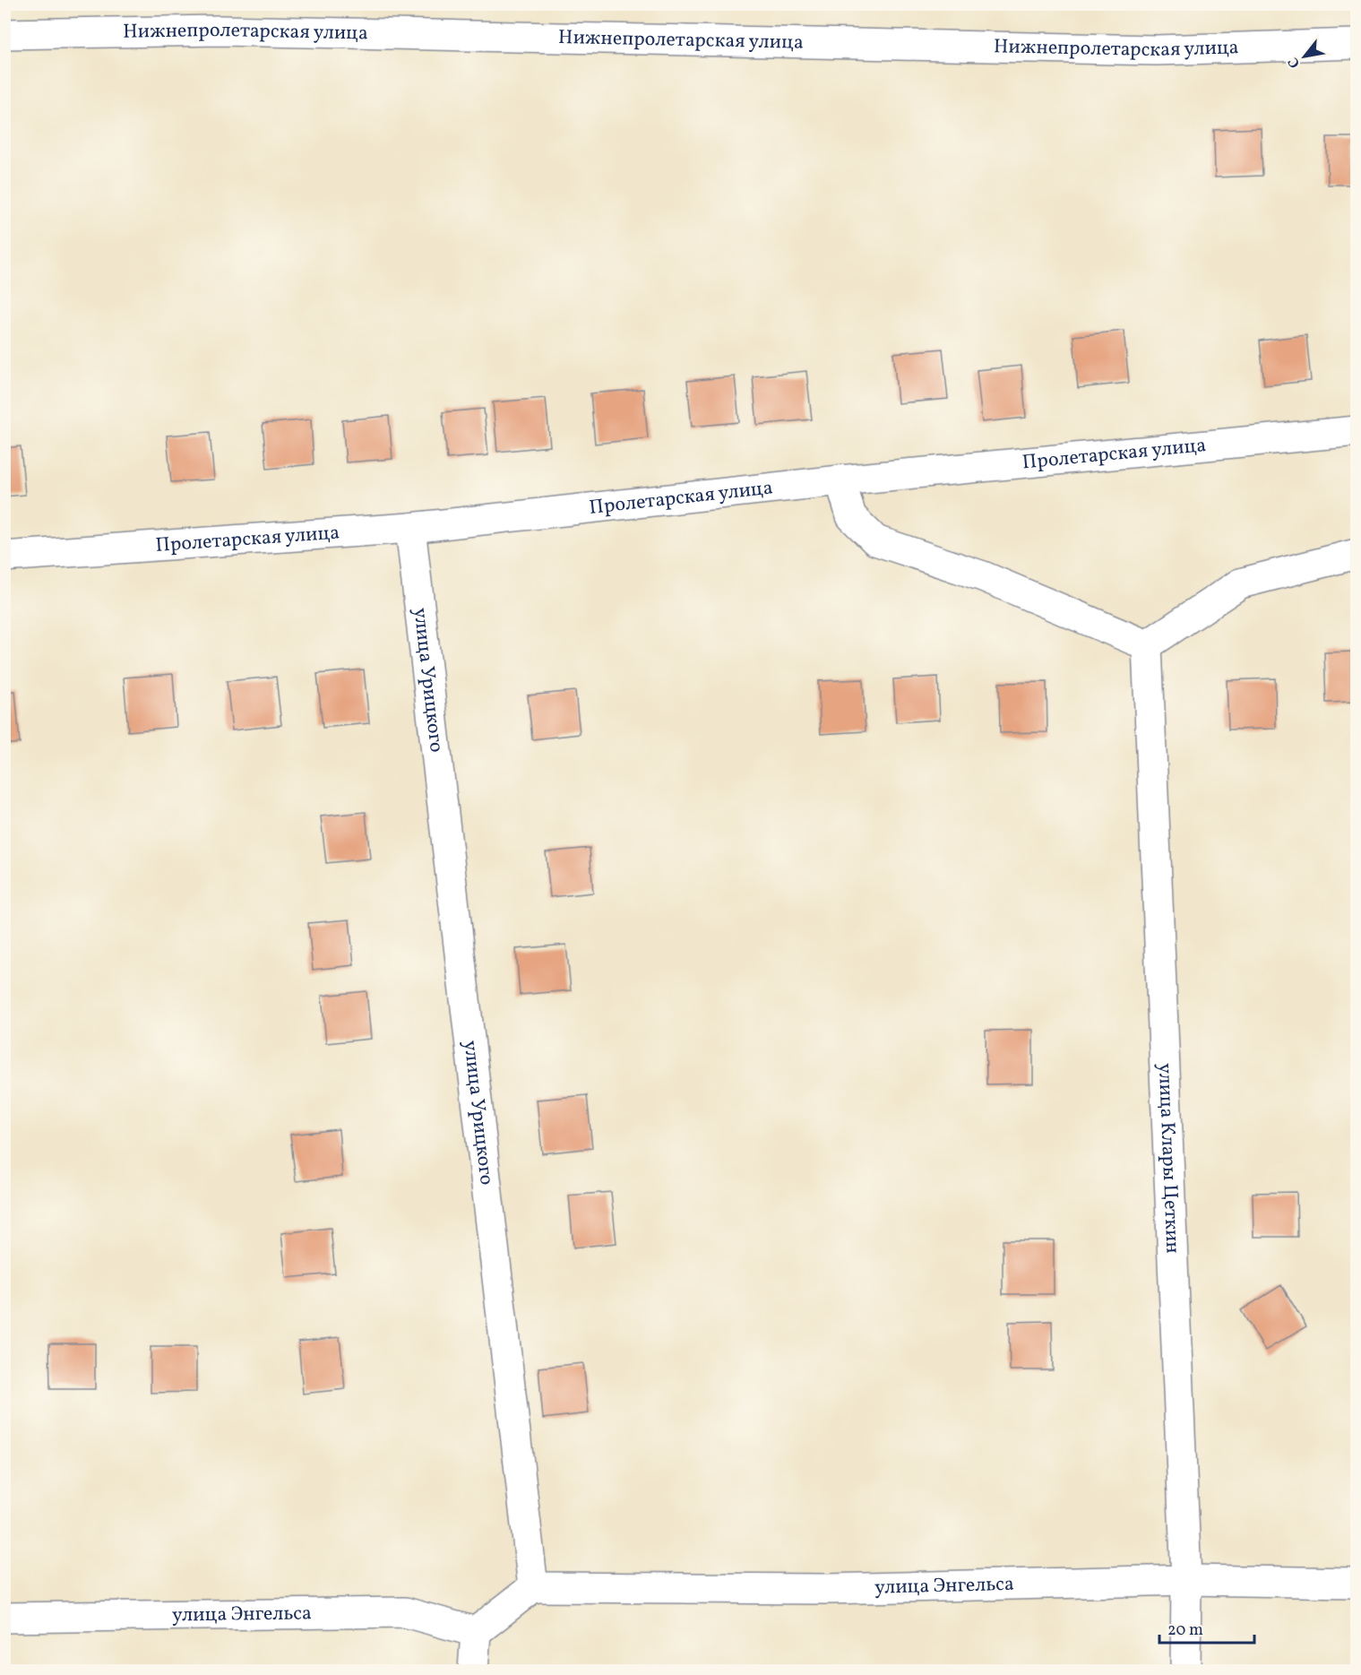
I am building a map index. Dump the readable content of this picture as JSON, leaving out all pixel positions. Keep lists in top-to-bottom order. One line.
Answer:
{"streets":{"street":["Нижнепролетарская улица","Пролетарская улица","улица Урицкого","улица Клары Цеткин","улица Энгельса"]},"crossings":[["Пролетарская улица","улица Урицкого"],["улица Урицкого","улица Энгельса"],["улица Клары Цеткин","улица Энгельса"]],"scale_bar":"20 m","north":"bottom left"}
